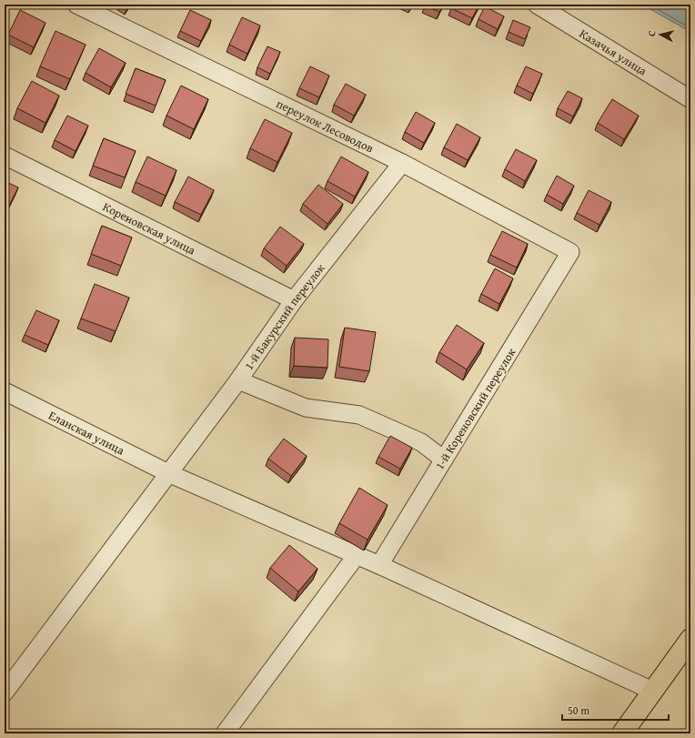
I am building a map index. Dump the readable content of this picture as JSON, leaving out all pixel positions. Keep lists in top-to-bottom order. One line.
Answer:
{"streets":{"street":["Казачья улица","переулок Лесоводов","Кореновская улица","1-й Бакурский переулок","1-й Кореновский переулок","Еланская улица"]},"crossings":[["переулок Лесоводов","1-й Бакурский переулок"],["переулок Лесоводов","1-й Кореновский переулок"],["Кореновская улица","1-й Бакурский переулок"],["1-й Бакурский переулок","Еланская улица"],["1-й Кореновский переулок","Еланская улица"]],"scale_bar":"50 m","north":"left"}
